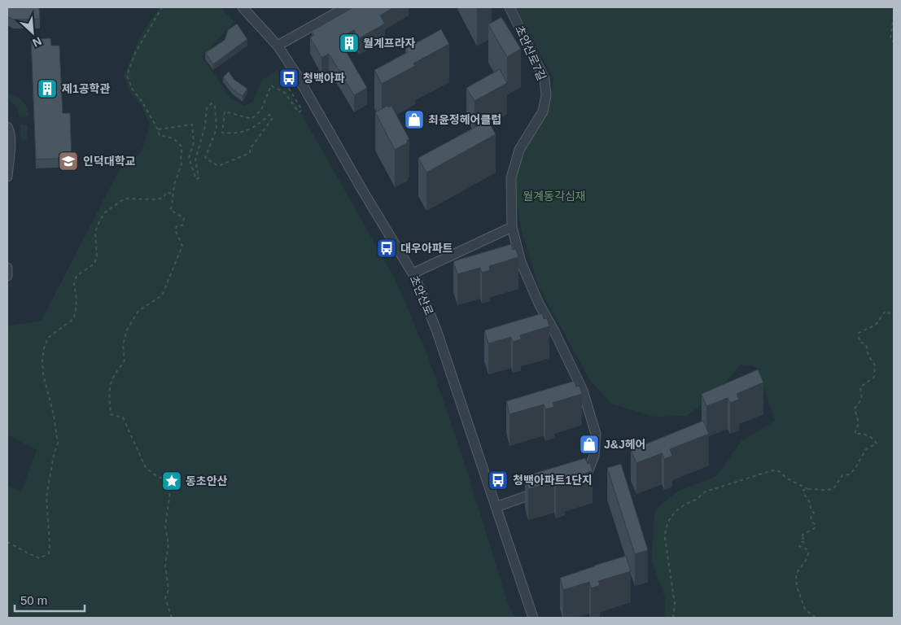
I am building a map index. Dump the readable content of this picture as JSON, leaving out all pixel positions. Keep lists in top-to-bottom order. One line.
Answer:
{"streets":{"street":["초안산로7길","초안산로"]},"parks":["월계동각심재"],"places":{"building":["월계프라자","제1공학관"],"bus stop":["청백아파","대우아파트","청백아파트1단지"],"shop":["최윤정헤어클럽","J&J헤어"],"school or university":["인덕대학교"],"place":["동초안산"]},"scale_bar":"50 m","north":"bottom right"}
